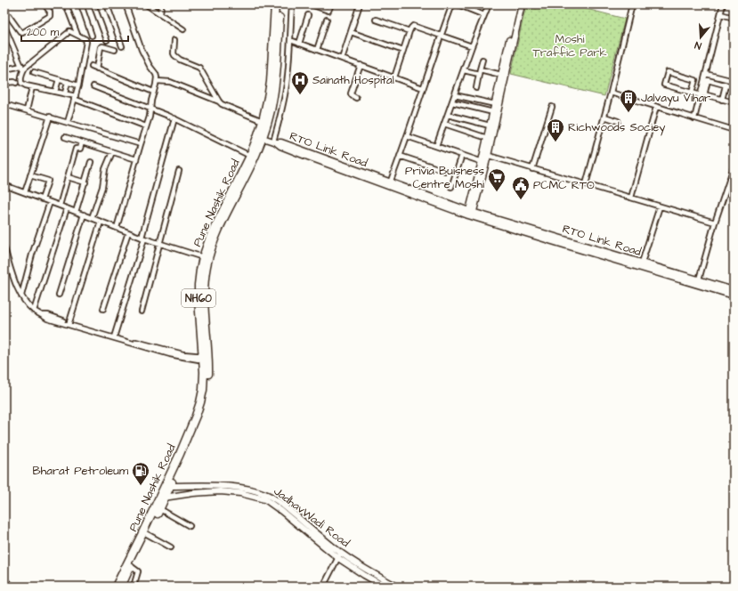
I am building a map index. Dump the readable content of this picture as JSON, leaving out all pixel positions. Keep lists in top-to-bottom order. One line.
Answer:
{"streets":{"highway":["Pune Nashik Road","NH60"],"main road":["RTO Link Road","JadhavWadi Road"]},"crossings":[["RTO Link Road","Pune Nashik Road"],["Pune Nashik Road","JadhavWadi Road"]],"parks":["Moshi Traffic Park"],"places":{"hospital":["Sainath Hospital"],"building":["Jalvayu Vihar","Richwoods Sociey"],"supermarket":["Privia Buisness Centre Moshi"],"public building":["PCMC RTO"],"fuel station":["Bharat Petroleum"]},"scale_bar":"200 m","north":"bottom"}
